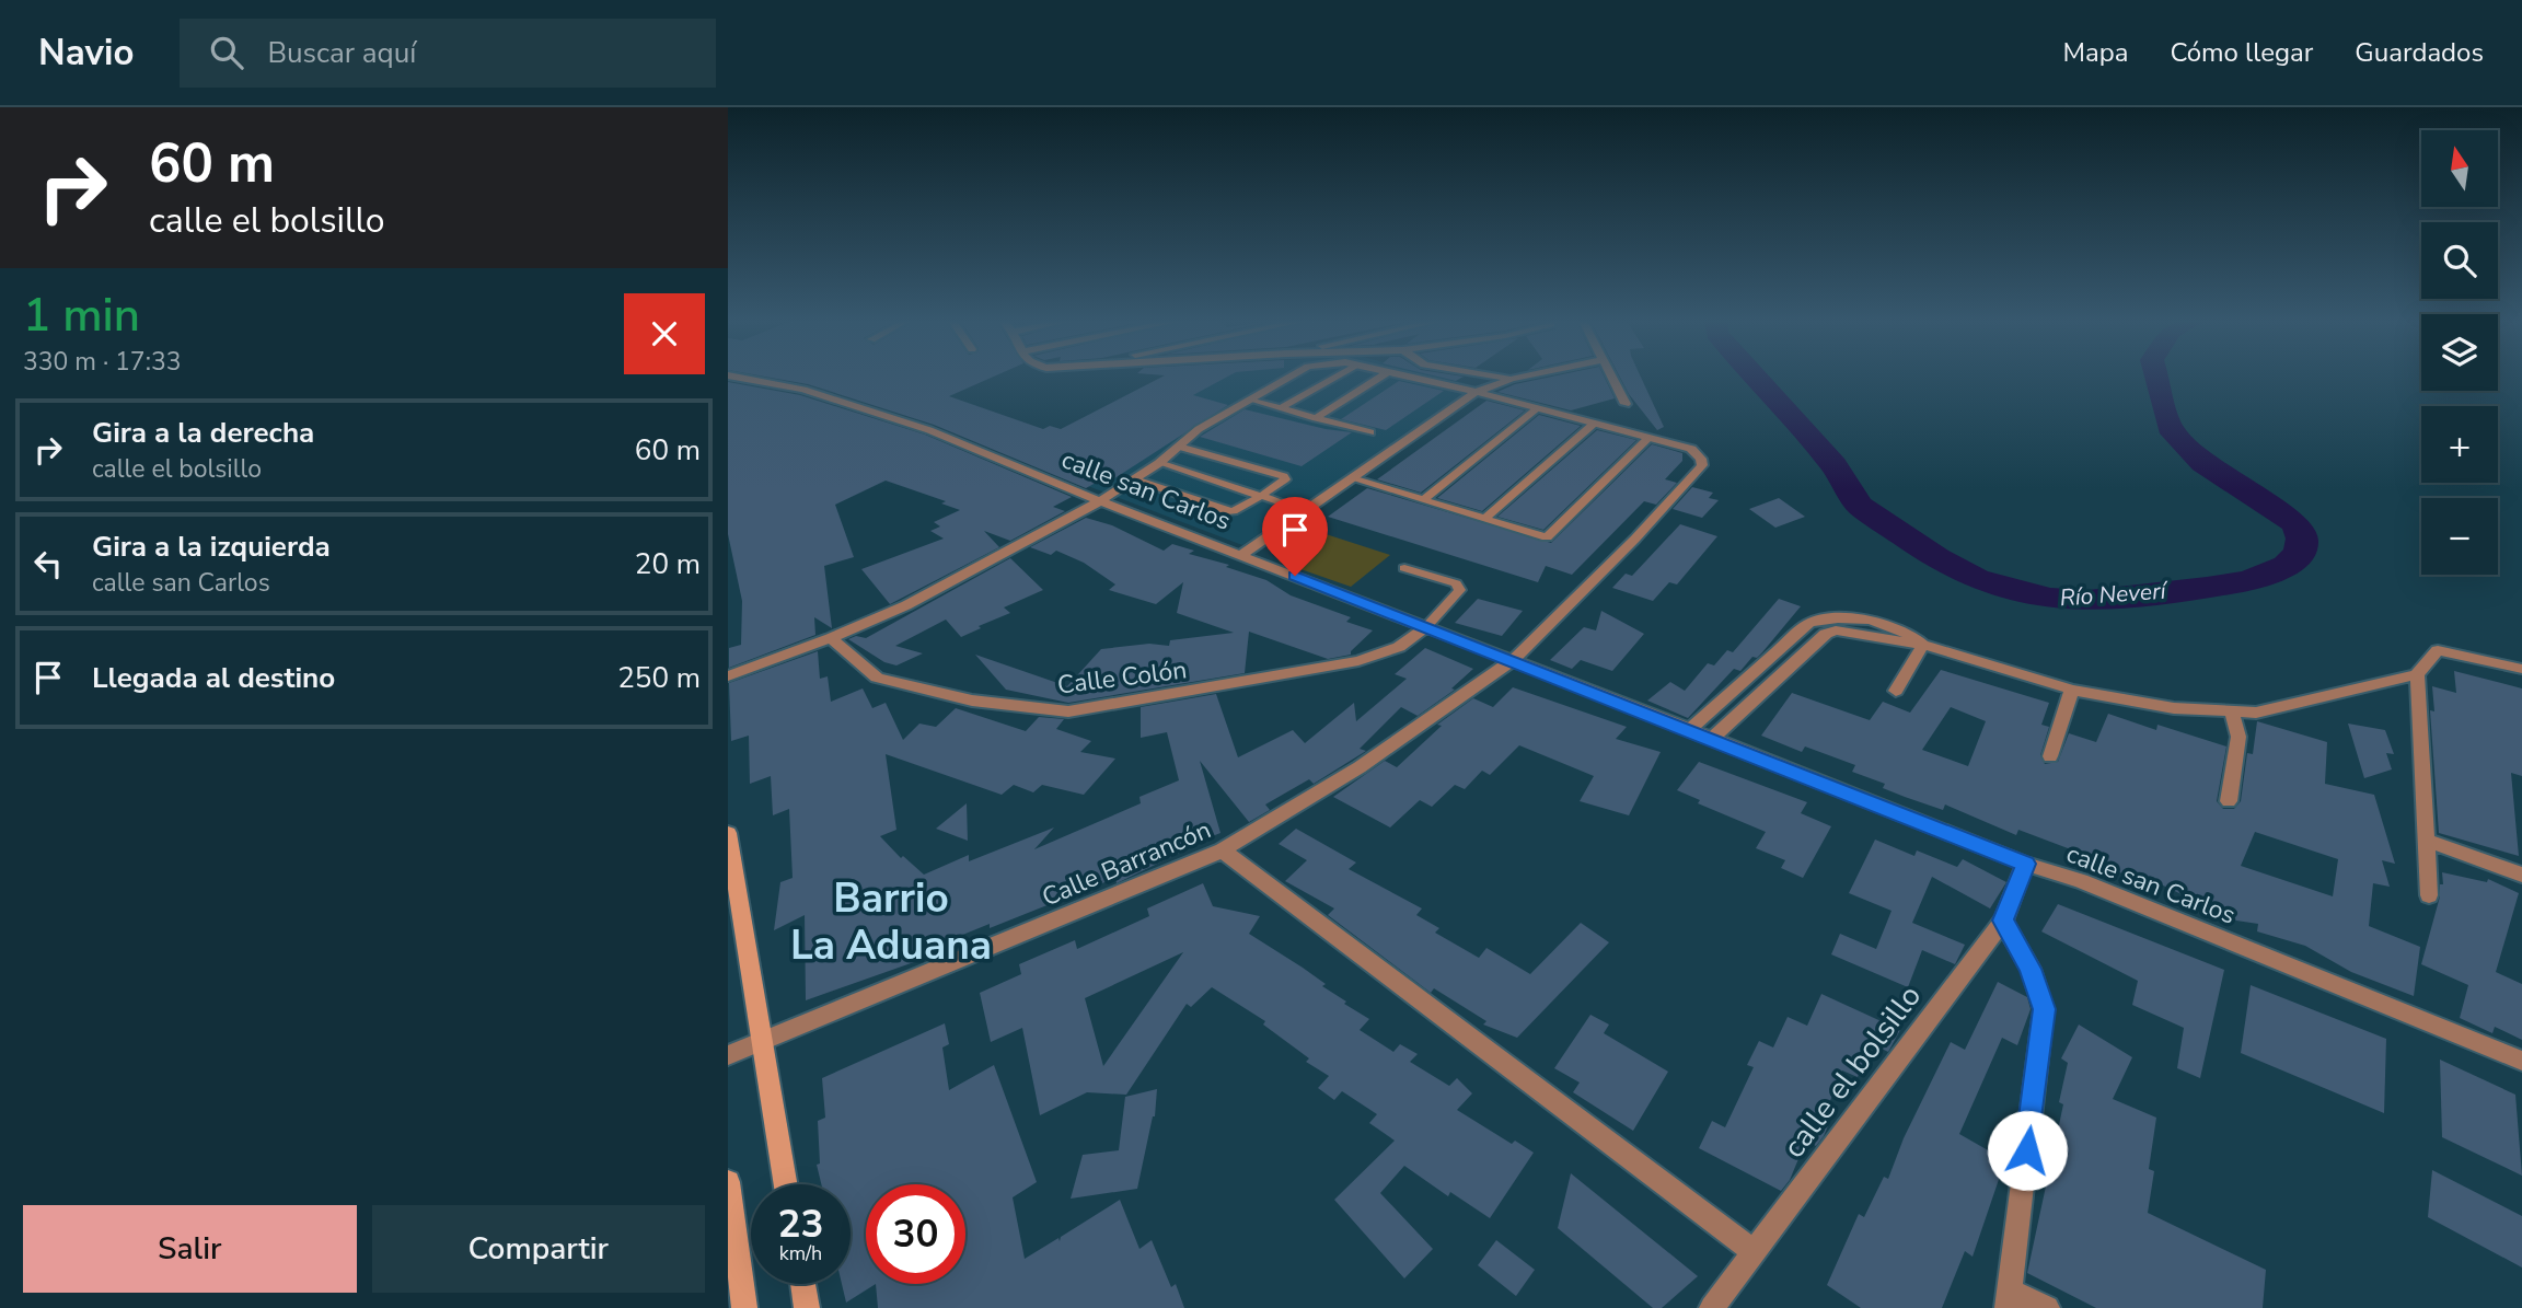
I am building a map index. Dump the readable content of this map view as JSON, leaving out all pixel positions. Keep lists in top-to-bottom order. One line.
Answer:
{"streets":{"street":["calle san Carlos","Calle Colón","Calle Barrancón","calle el bolsillo"]},"crossings":[["calle san Carlos","Calle Colón"],["calle san Carlos","Calle Barrancón"],["calle san Carlos","calle el bolsillo"]],"districts":["Barrio La Aduana"],"water":["Río Neverí"],"north":"top","page":{"header":"Navio","search":"Buscar aquí","nav":["Mapa","Cómo llegar","Guardados"],"turn":["60 m","calle el bolsillo"],"map_buttons":["+","−"],"heading":["1 min","330 m · 17:33"],"list":[{"name":"Gira a la derecha","note":"calle el bolsillo","value":"60 m"},{"name":"Gira a la izquierda","note":"calle san Carlos","value":"20 m"},{"name":"Llegada al destino","value":"250 m"}],"speed":"23 km/h","limit":"30","buttons":["Salir","Compartir"]}}
